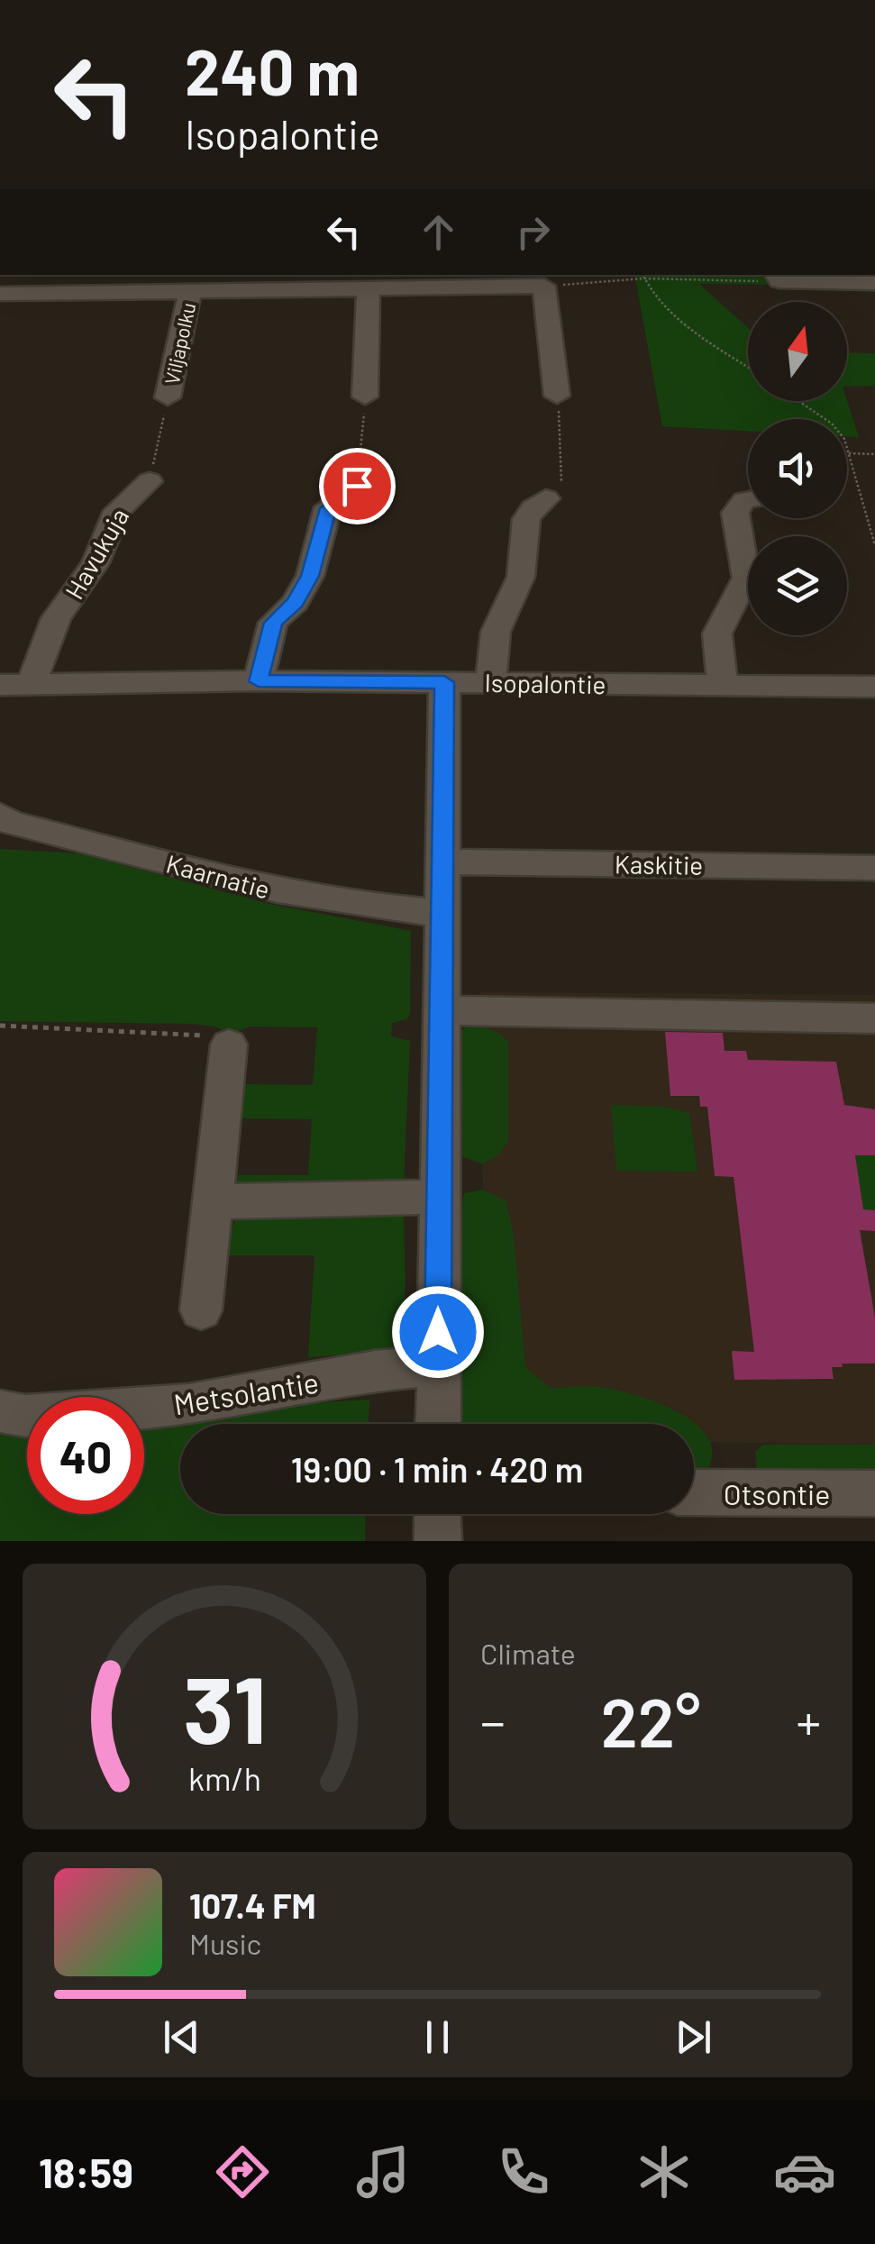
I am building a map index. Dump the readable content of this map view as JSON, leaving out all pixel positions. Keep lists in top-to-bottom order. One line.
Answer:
{"streets":{"street":["Viljapolku","Havukuja","Isopalontie","Kaskitie","Kaarnatie","Metsolantie","Otsontie"]},"crossings":[["Havukuja","Isopalontie"]],"north":"top","page":{"turn":["240 m","Isopalontie"],"limit":"40","trip":"19:00 · 1 min · 420 m","tile":"Climate","heat":["−","22°","+"],"song":["107.4 FM","Music"],"tabs":"18:59","gauge":["31","km/h"]}}
